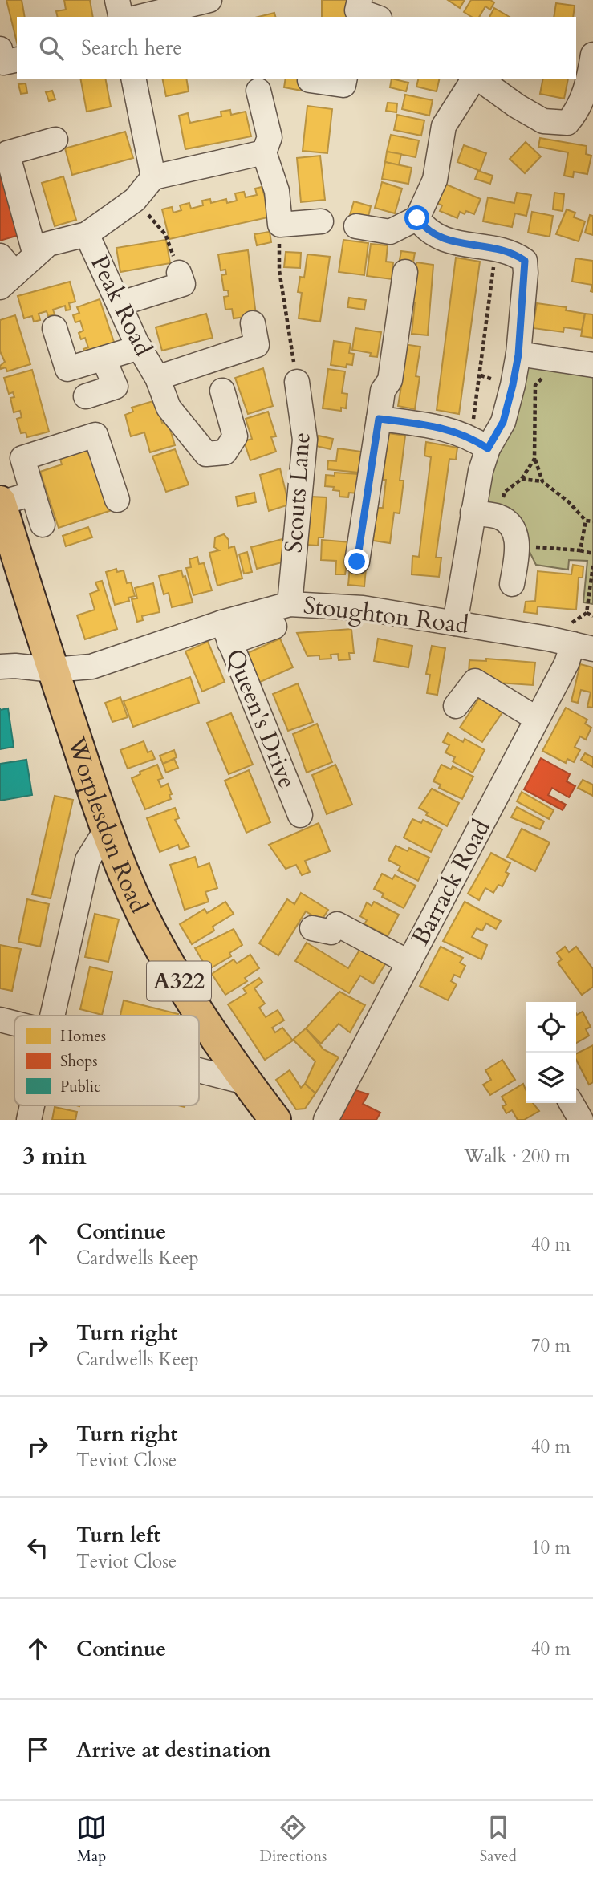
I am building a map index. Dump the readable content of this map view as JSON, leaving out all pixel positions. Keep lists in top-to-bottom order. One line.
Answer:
{"streets":{"main road":["Worplesdon Road","A322"],"street":["Peak Road","Scouts Lane","Stoughton Road","Queen's Drive","Barrack Road"]},"crossings":[["Scouts Lane","Stoughton Road"],["Stoughton Road","Queen's Drive"],["Stoughton Road","Worplesdon Road"],["Stoughton Road","Barrack Road"]],"legend":["Homes","Shops","Public"],"page":{"search":"Search here","heading":["3 min","Walk · 200 m"],"list":[["Continue","Cardwells Keep","40 m"],["Turn right","Cardwells Keep","70 m"],["Turn right","Teviot Close","40 m"],["Turn left","Teviot Close","10 m"],["Continue","40 m"],"Arrive at destination"],"nav":["Map","Directions","Saved"]}}
